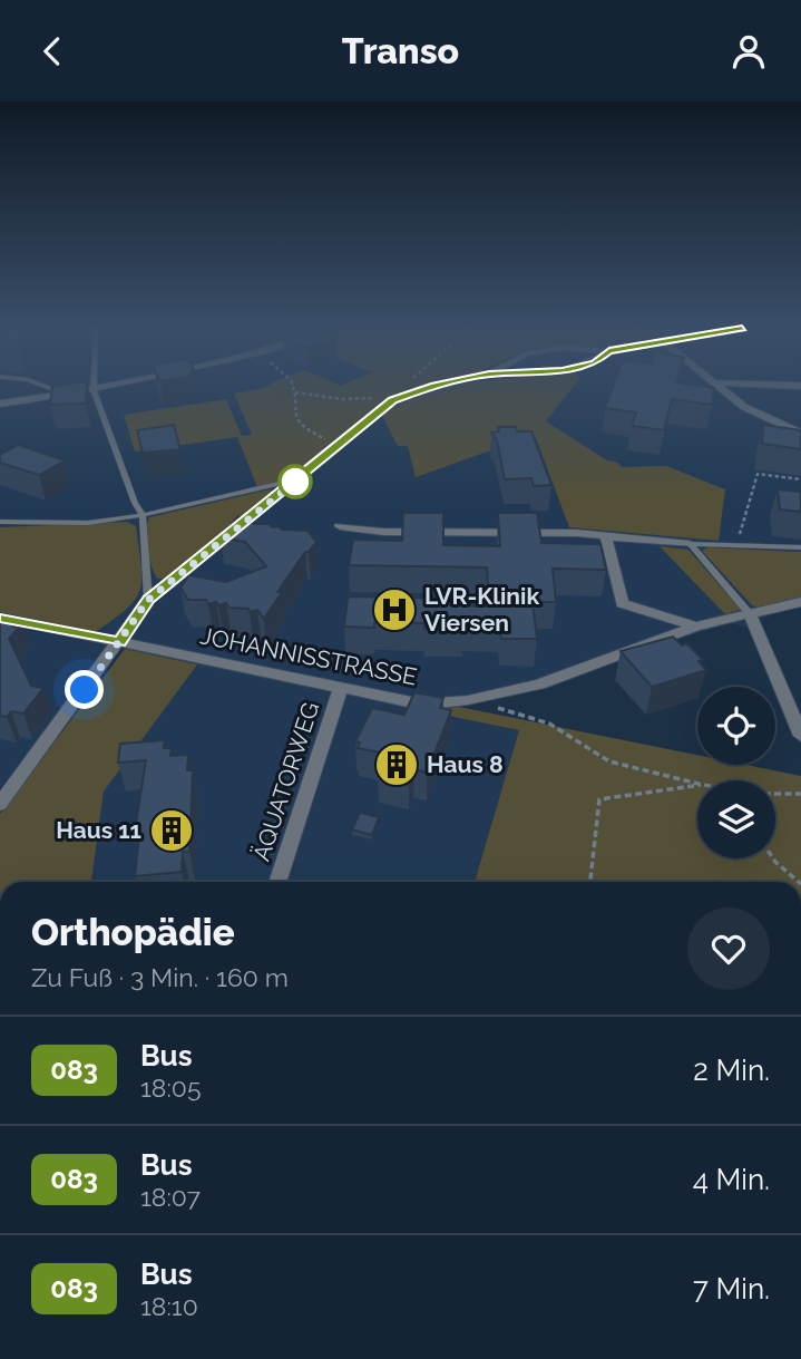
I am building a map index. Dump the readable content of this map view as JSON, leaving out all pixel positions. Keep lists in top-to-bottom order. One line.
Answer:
{"streets":{"street":["JOHANNISSTRASSE","ÄQUATORWEG"]},"crossings":[["JOHANNISSTRASSE","ÄQUATORWEG"]],"places":{"hospital":["LVR-Klinik Viersen"],"building":["Haus 8","Haus 11"]},"lines":["bus line 083"],"page":{"header":"Transo","heading":["Orthopädie","Zu Fuß · 3 Min. · 160 m"],"list":[{"mark":"083","name":"Bus","note":"18:05","value":"2 Min."},{"mark":"083","name":"Bus","note":"18:07","value":"4 Min."},{"mark":"083","name":"Bus","note":"18:10","value":"7 Min."}]}}
